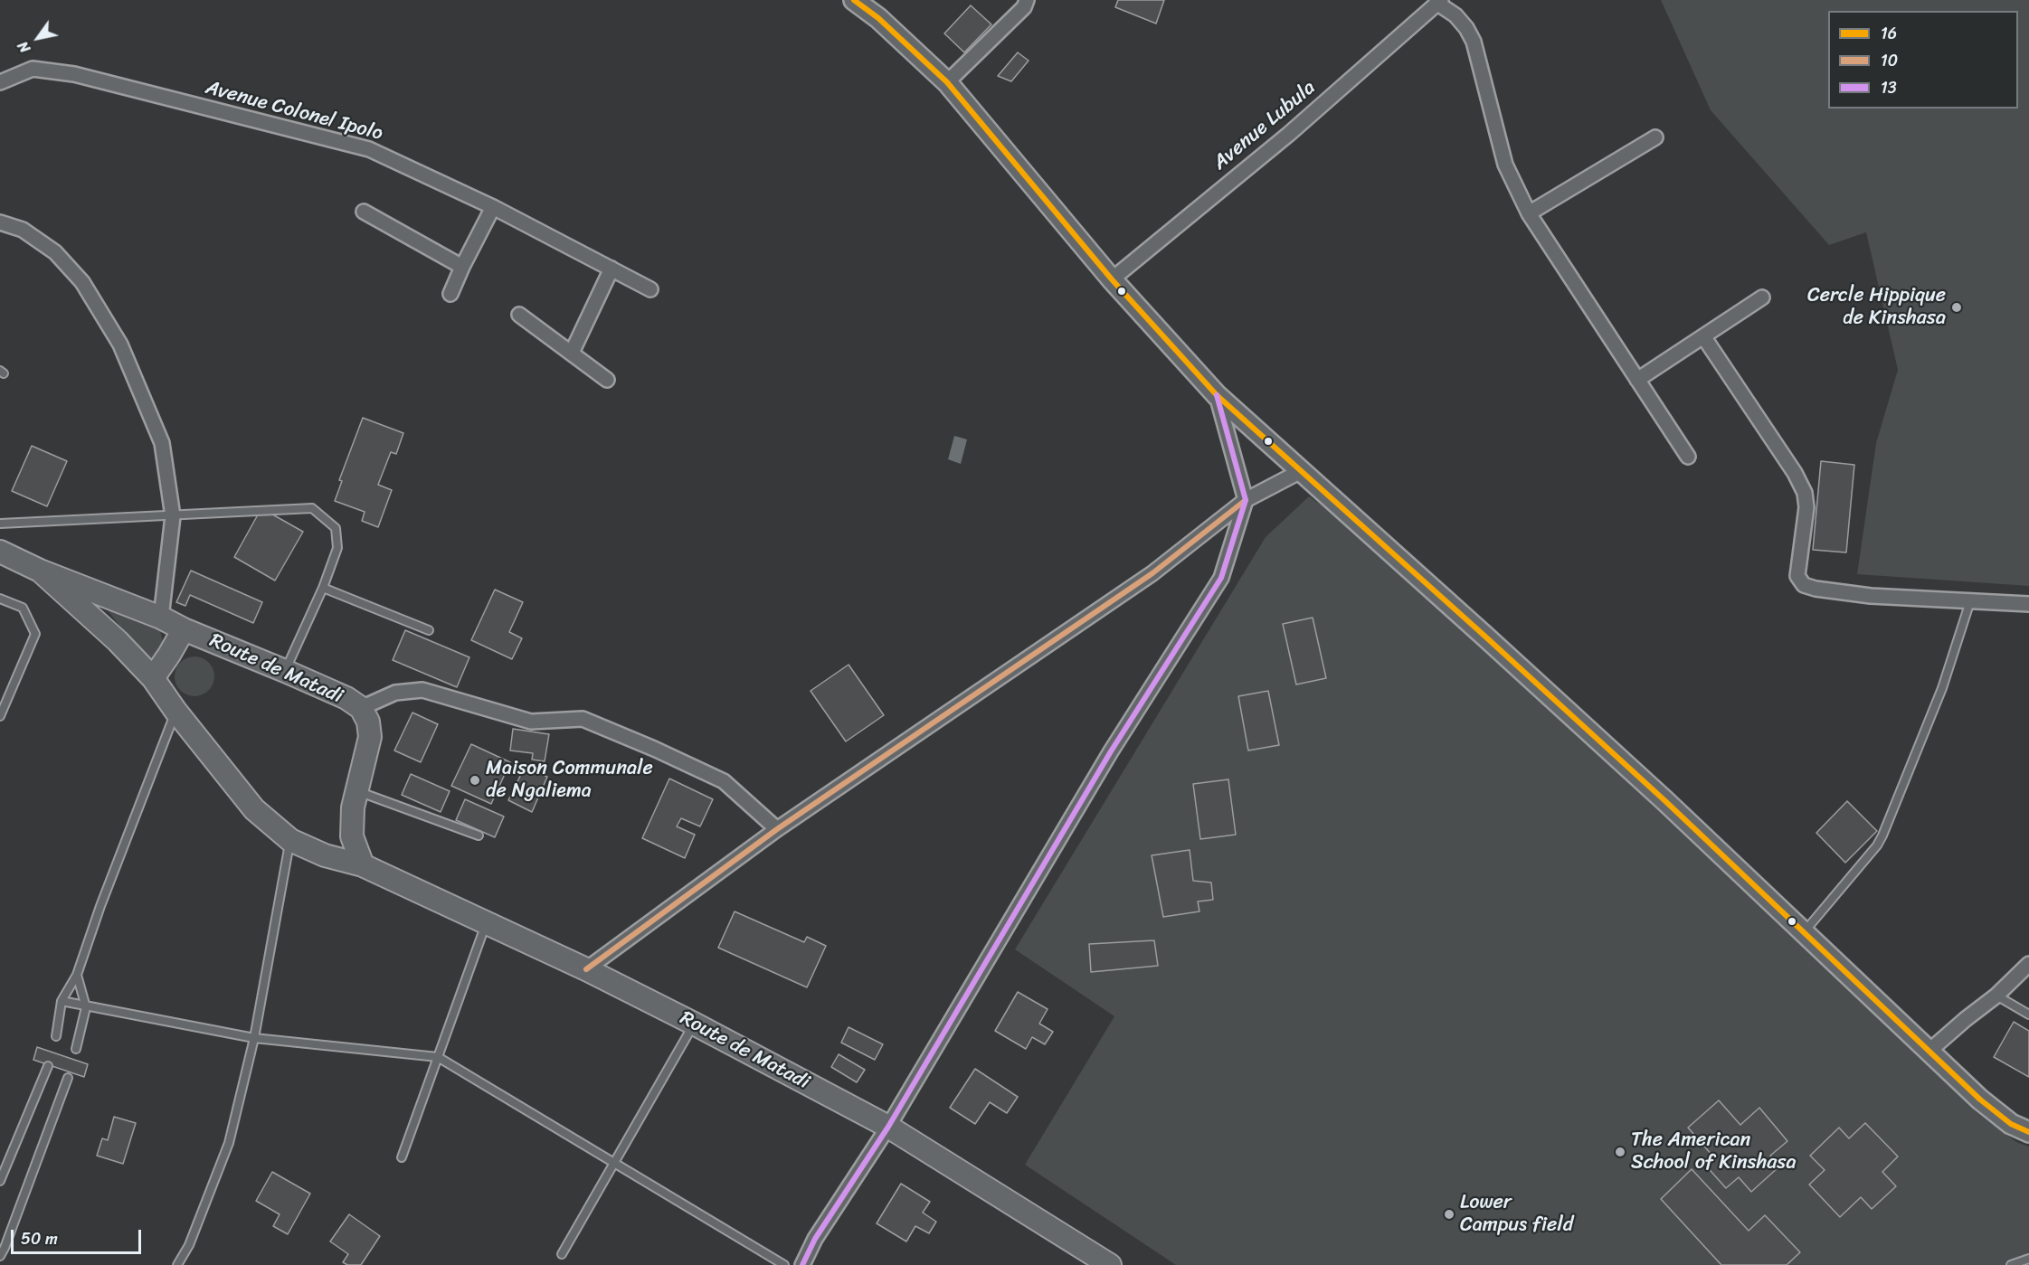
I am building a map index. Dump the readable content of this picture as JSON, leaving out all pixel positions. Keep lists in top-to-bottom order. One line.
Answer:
{"streets":{"main road":["Route de Matadi"],"street":["Avenue Colonel Ipolo","Avenue Lubula"]},"places":["Cercle Hippique de Kinshasa","Maison Communale de Ngaliema","The American School of Kinshasa","Lower Campus field"],"lines":["transit line 16","transit line 13","transit line 10"],"legend":["16","10","13"],"scale_bar":"50 m","north":"bottom left"}
